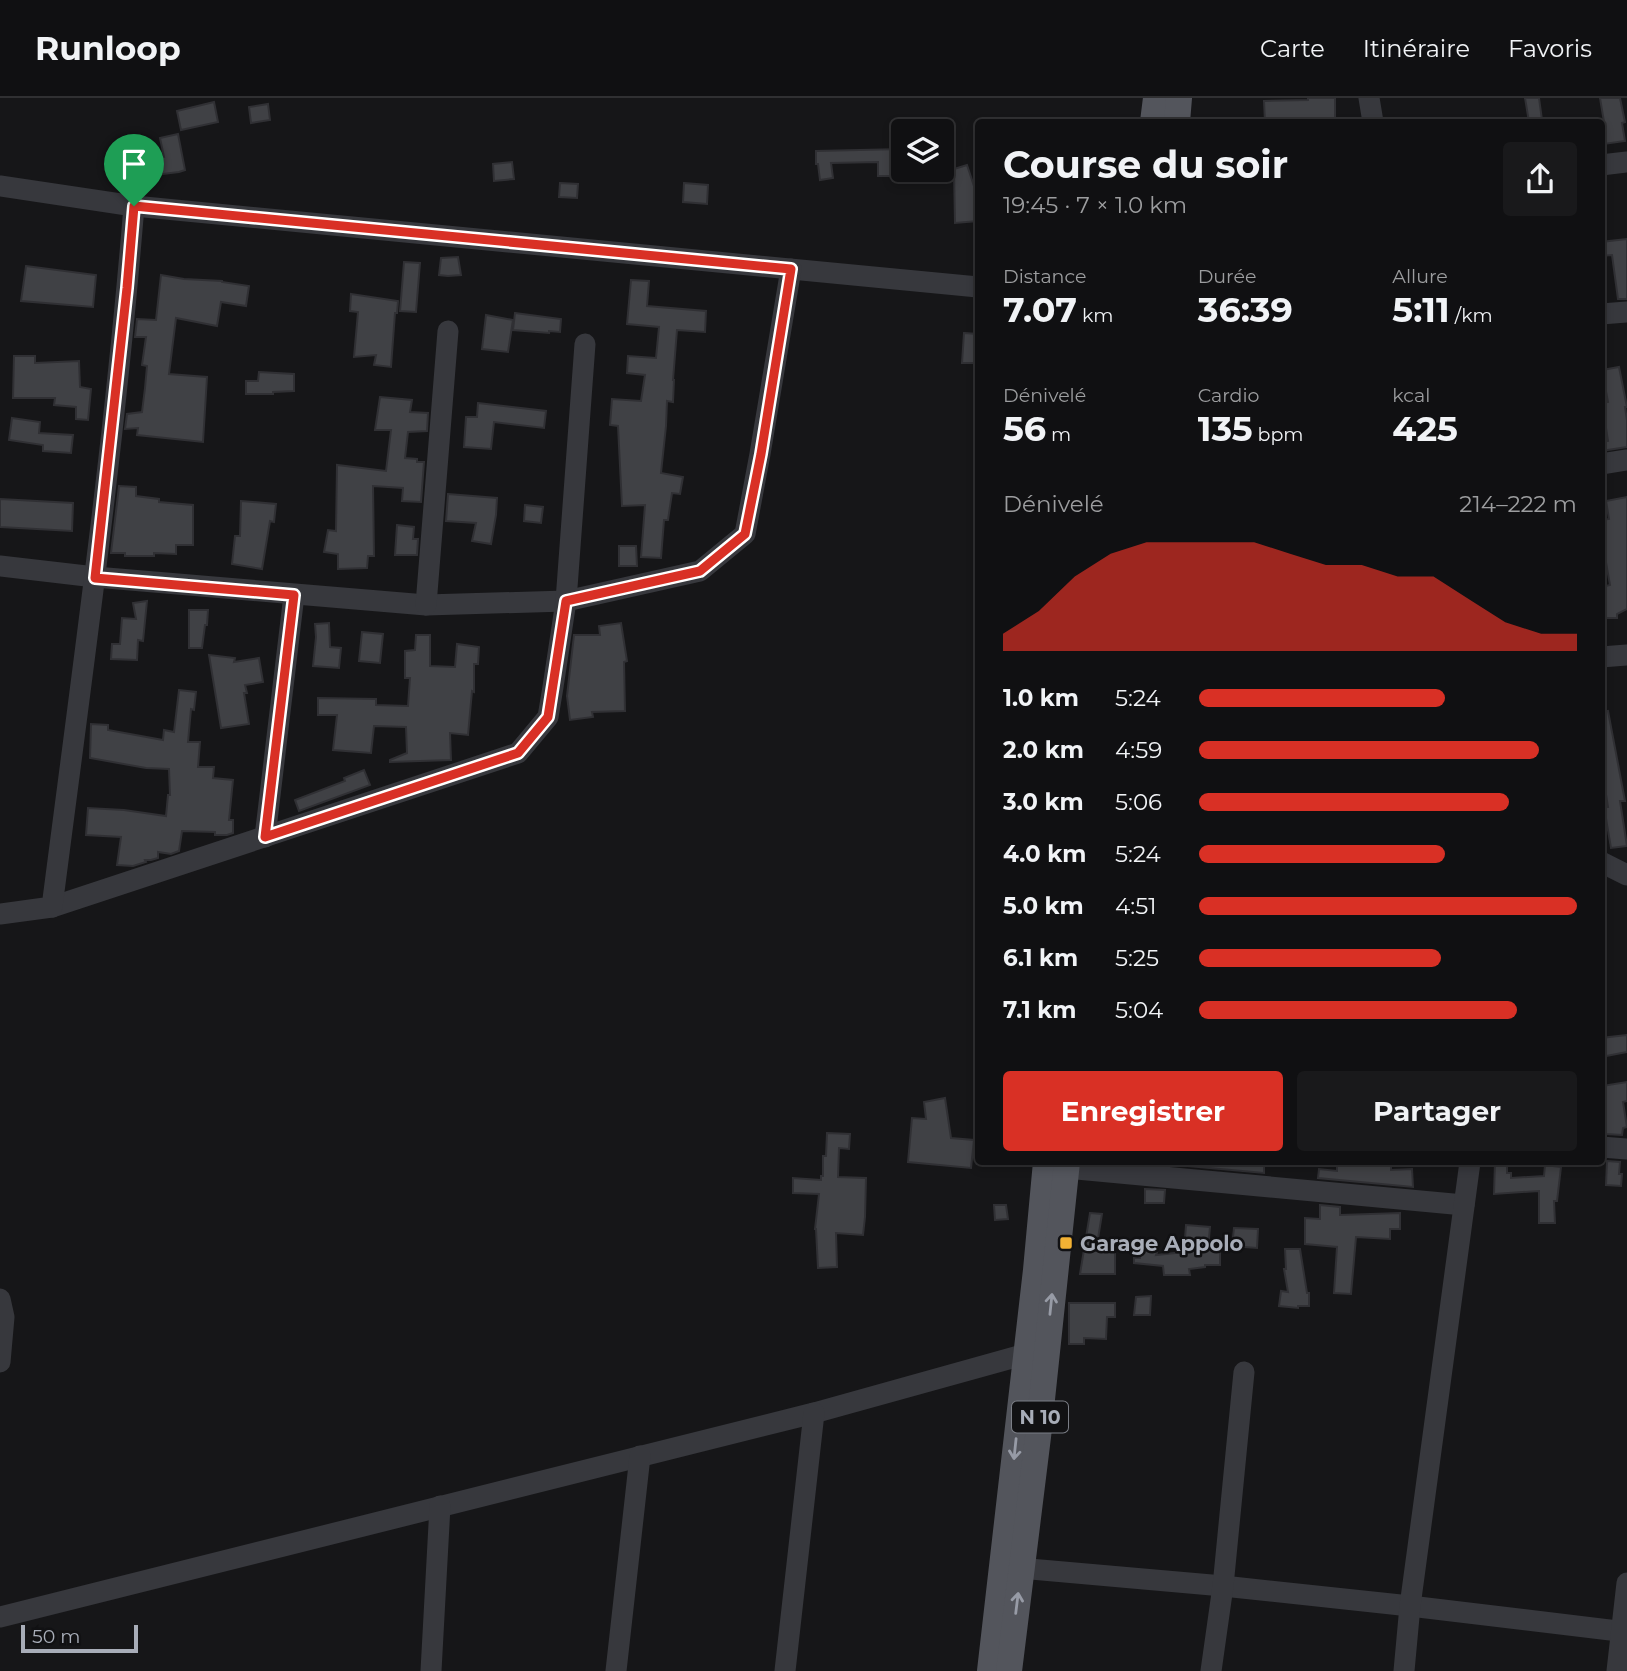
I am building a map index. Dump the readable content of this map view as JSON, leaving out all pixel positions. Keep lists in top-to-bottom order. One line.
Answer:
{"streets":{"main road":["N 10"]},"places":{"transit":["Garage Appolo"]},"scale_bar":"50 m","page":{"header":"Runloop","nav":["Carte","Itinéraire","Favoris"],"heading":["Course du soir","19:45 · 7 × 1.0 km"],"stats":[["Distance","7.07 km"],["Durée","36:39"],["Allure","5:11 /km"],["Dénivelé","56 m"],["Cardio","135 bpm"],["kcal","425"]],"chart":["Dénivelé","214–222 m"],"list":[{"name":"1.0 km","note":"5:24"},{"name":"2.0 km","note":"4:59"},{"name":"3.0 km","note":"5:06"},{"name":"4.0 km","note":"5:24"},{"name":"5.0 km","note":"4:51"},{"name":"6.1 km","note":"5:25"},{"name":"7.1 km","note":"5:04"}],"buttons":["Enregistrer","Partager"],"scale":"50 m"}}
